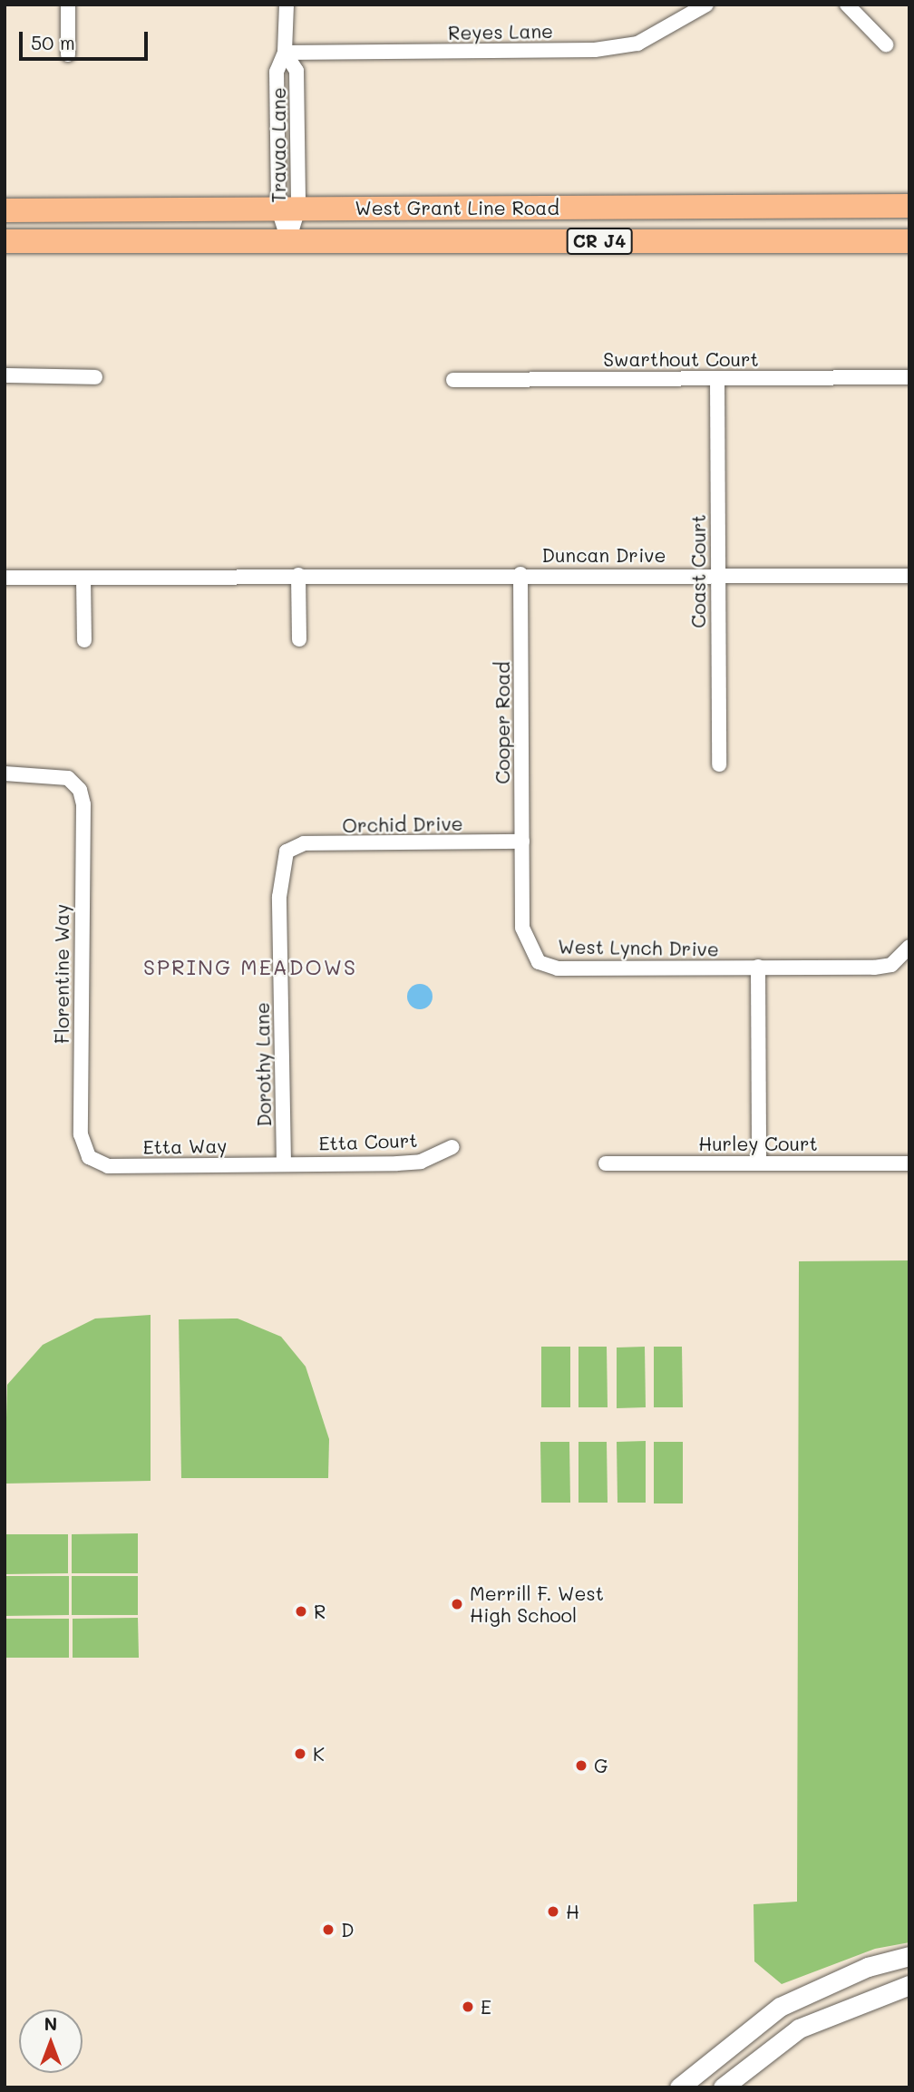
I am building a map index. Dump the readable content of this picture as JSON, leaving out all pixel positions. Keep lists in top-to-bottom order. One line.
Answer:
{"streets":{"main road":["West Grant Line Road","CR J4"],"street":["Reyes Lane","Travao Lane","Swarthout Court","Duncan Drive","Coast Court","Cooper Road","Orchid Drive","West Lynch Drive","Florentine Way","Dorothy Lane","Etta Court","Hurley Court","Etta Way"]},"crossings":[["Reyes Lane","Travao Lane"],["Travao Lane","West Grant Line Road"],["Swarthout Court","Coast Court"],["Duncan Drive","Coast Court"],["Duncan Drive","Cooper Road"],["Cooper Road","Orchid Drive"],["Cooper Road","West Lynch Drive"],["Orchid Drive","Dorothy Lane"],["Florentine Way","Etta Way"],["Dorothy Lane","Etta Court"],["Dorothy Lane","Etta Way"],["Etta Court","Etta Way"]],"districts":["SPRING MEADOWS"],"places":["Merrill F. West High School","R","K","G","H","D","E"],"scale_bar":"50 m","north":"top"}
